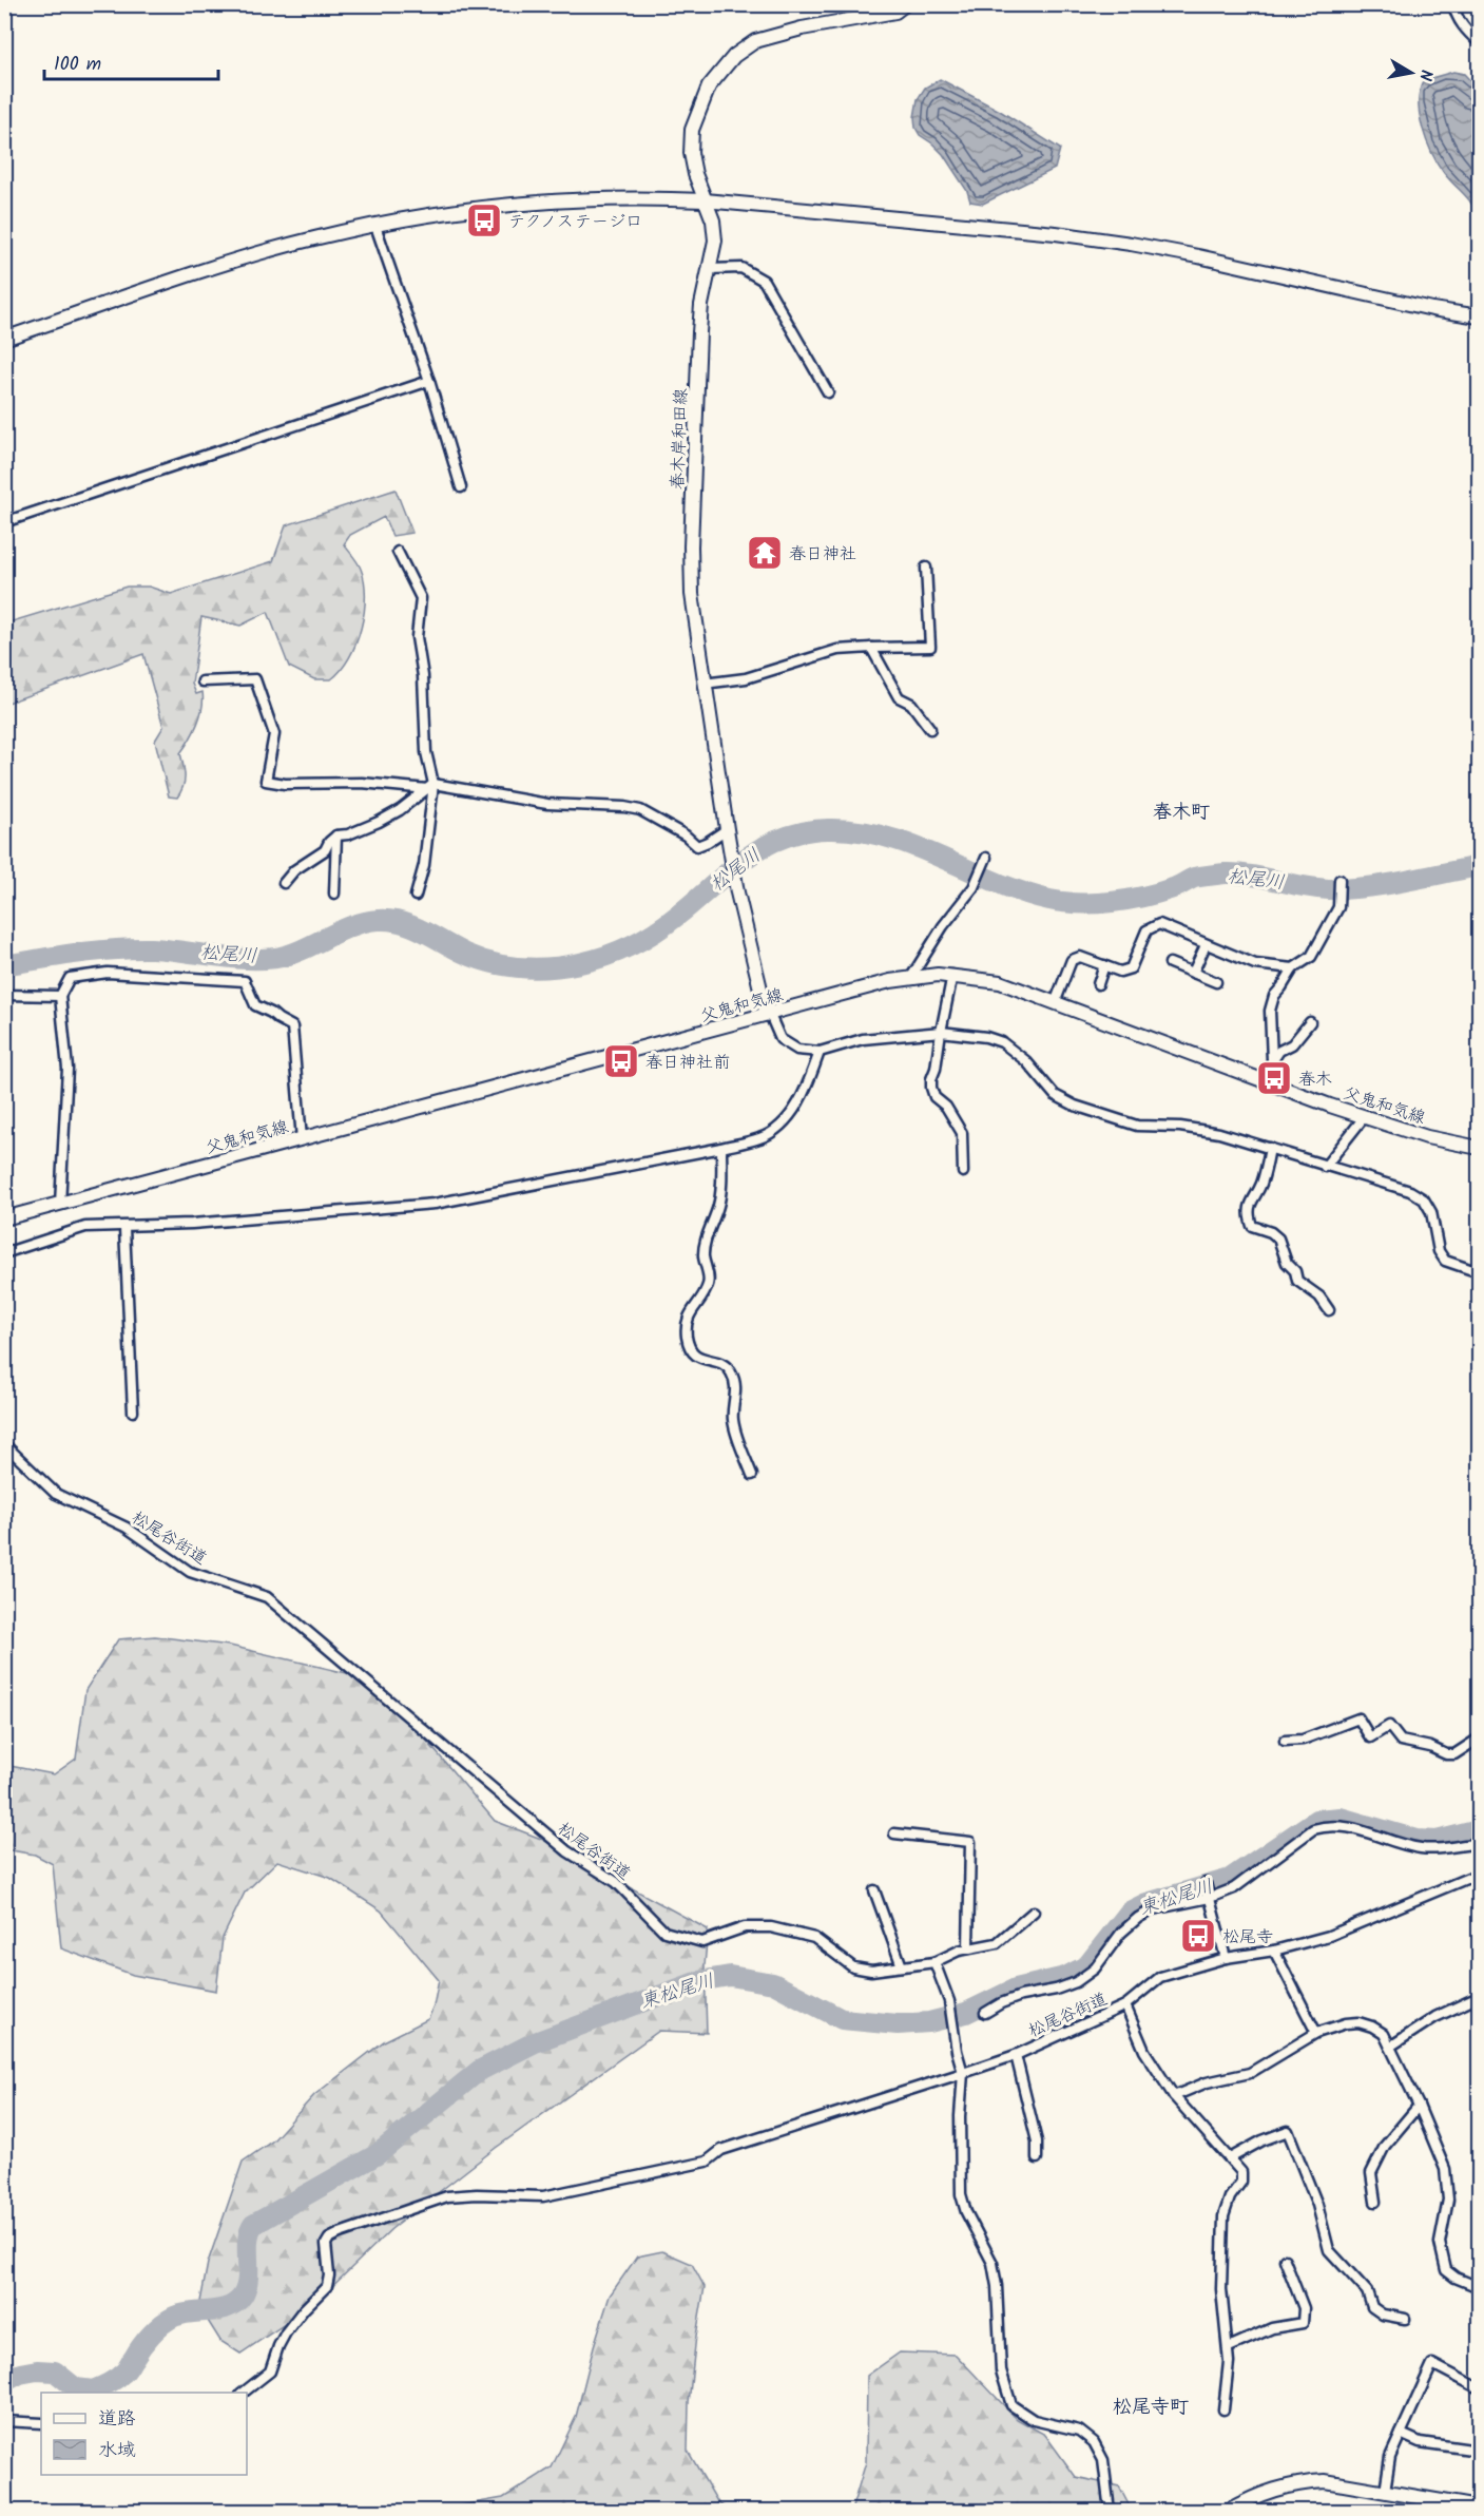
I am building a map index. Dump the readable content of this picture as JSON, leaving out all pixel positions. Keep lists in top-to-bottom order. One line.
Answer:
{"streets":{"main road":["春木岸和田線","父鬼和気線"],"street":["松尾谷街道"]},"crossings":[["春木岸和田線","父鬼和気線"]],"districts":["春木町","松尾寺町"],"water":["松尾川","東松尾川"],"places":{"bus stop":["テクノステージ口","春日神社前","春木","松尾寺"],"temple":["春日神社"]},"legend":["道路","水域"],"scale_bar":"100 m","north":"right"}
